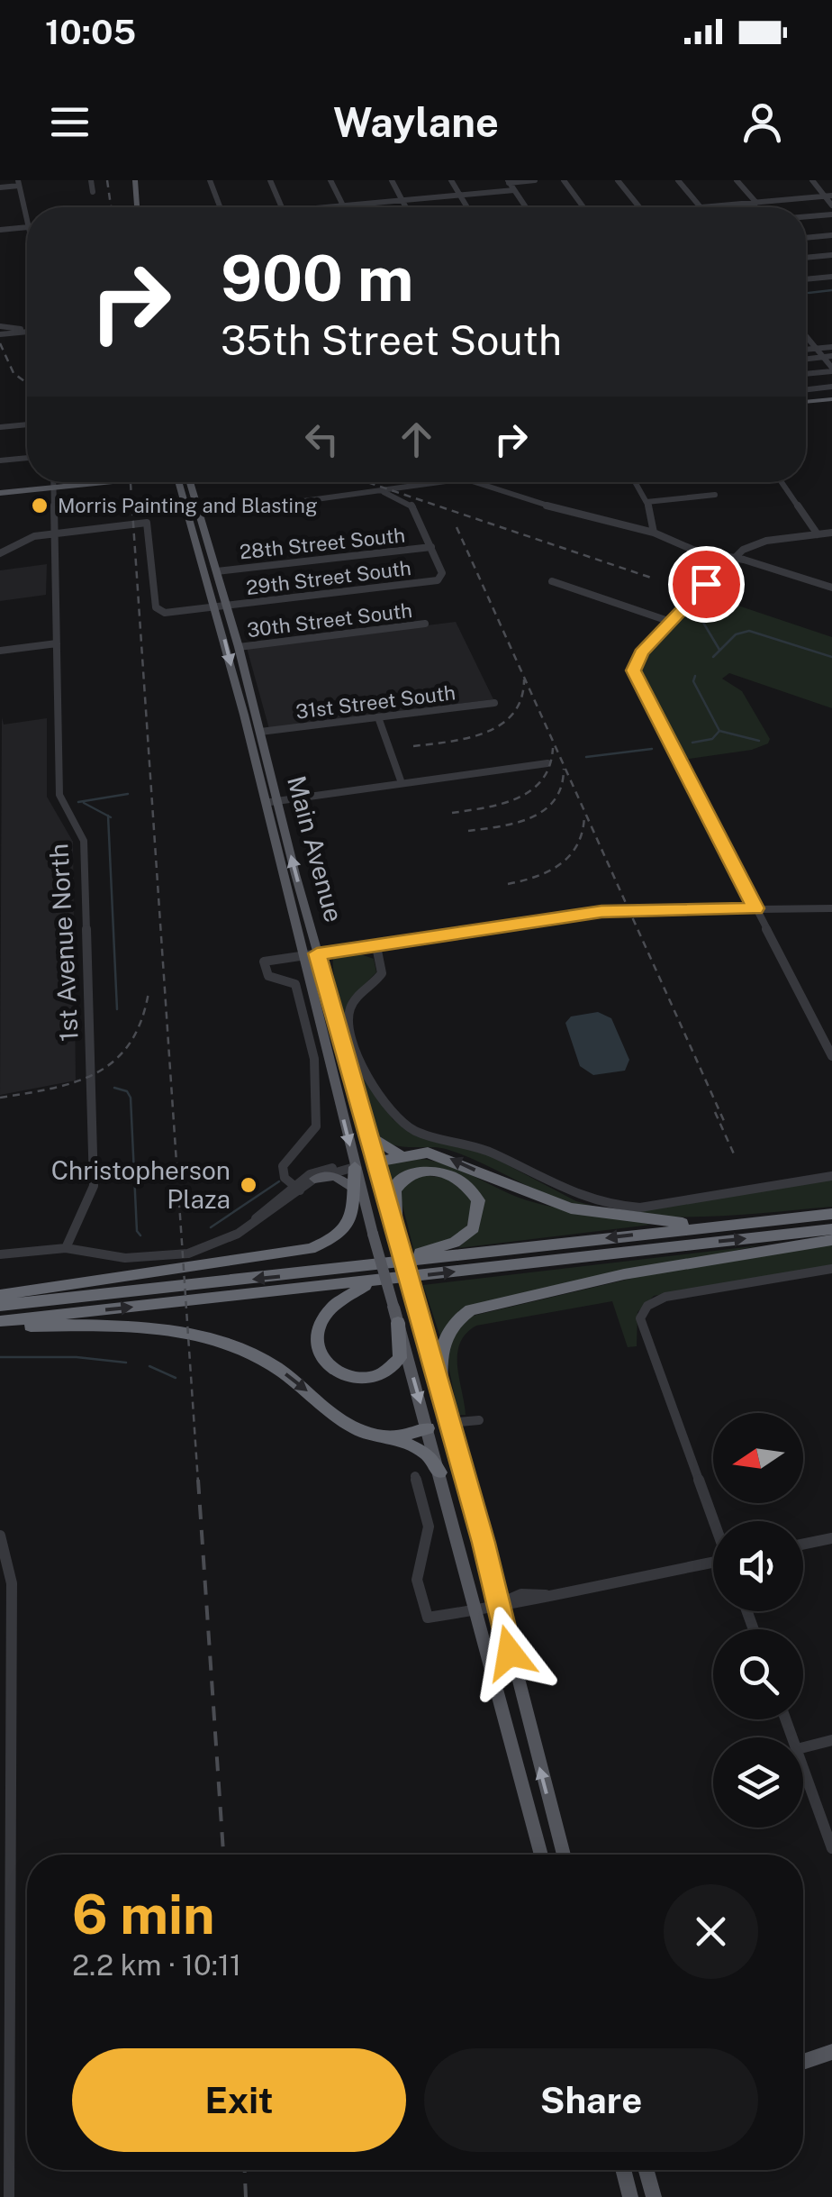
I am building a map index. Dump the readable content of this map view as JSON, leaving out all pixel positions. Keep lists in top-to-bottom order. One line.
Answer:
{"streets":{"main road":["Main Avenue"],"street":["28th Street South","29th Street South","30th Street South","31st Street South","1st Avenue North"]},"crossings":[["28th Street South","29th Street South"],["28th Street South","Main Avenue"],["29th Street South","Main Avenue"],["30th Street South","Main Avenue"],["31st Street South","Main Avenue"]],"places":["Morris Painting and Blasting","Christopherson Plaza"],"north":"left","page":{"status":"10:05","header":"Waylane","turn":["900 m","35th Street South"],"heading":["6 min","2.2 km · 10:11"],"buttons":["Exit","Share"]}}
